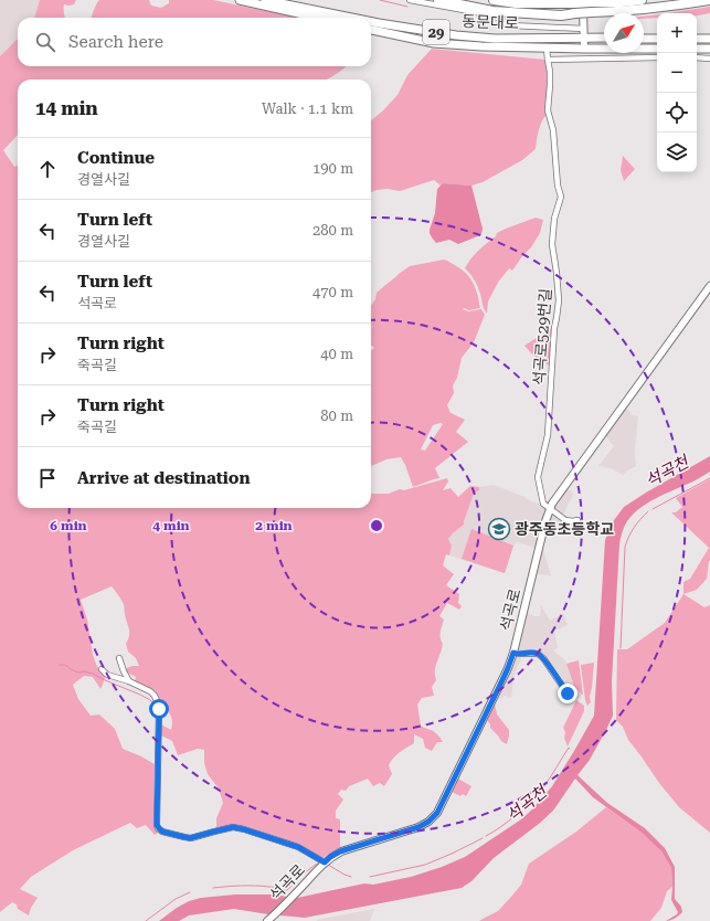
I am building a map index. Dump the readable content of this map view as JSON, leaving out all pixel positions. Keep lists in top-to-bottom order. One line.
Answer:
{"streets":{"main road":["동문대로","29"],"street":["석곡로529번길","석곡로"]},"crossings":[["동문대로","석곡로529번길"],["석곡로529번길","석곡로"]],"water":["석곡천"],"places":{"school or university":["광주동초등학교"]},"north":"top right","page":{"map_buttons":["+","−"],"search":"Search here","heading":["14 min","Walk · 1.1 km"],"list":[["Continue","경열사길","190 m"],["Turn left","경열사길","280 m"],["Turn left","석곡로","470 m"],["Turn right","죽곡길","40 m"],["Turn right","죽곡길","80 m"],"Arrive at destination"]},"rings":["4 min","2 min","6 min"]}
